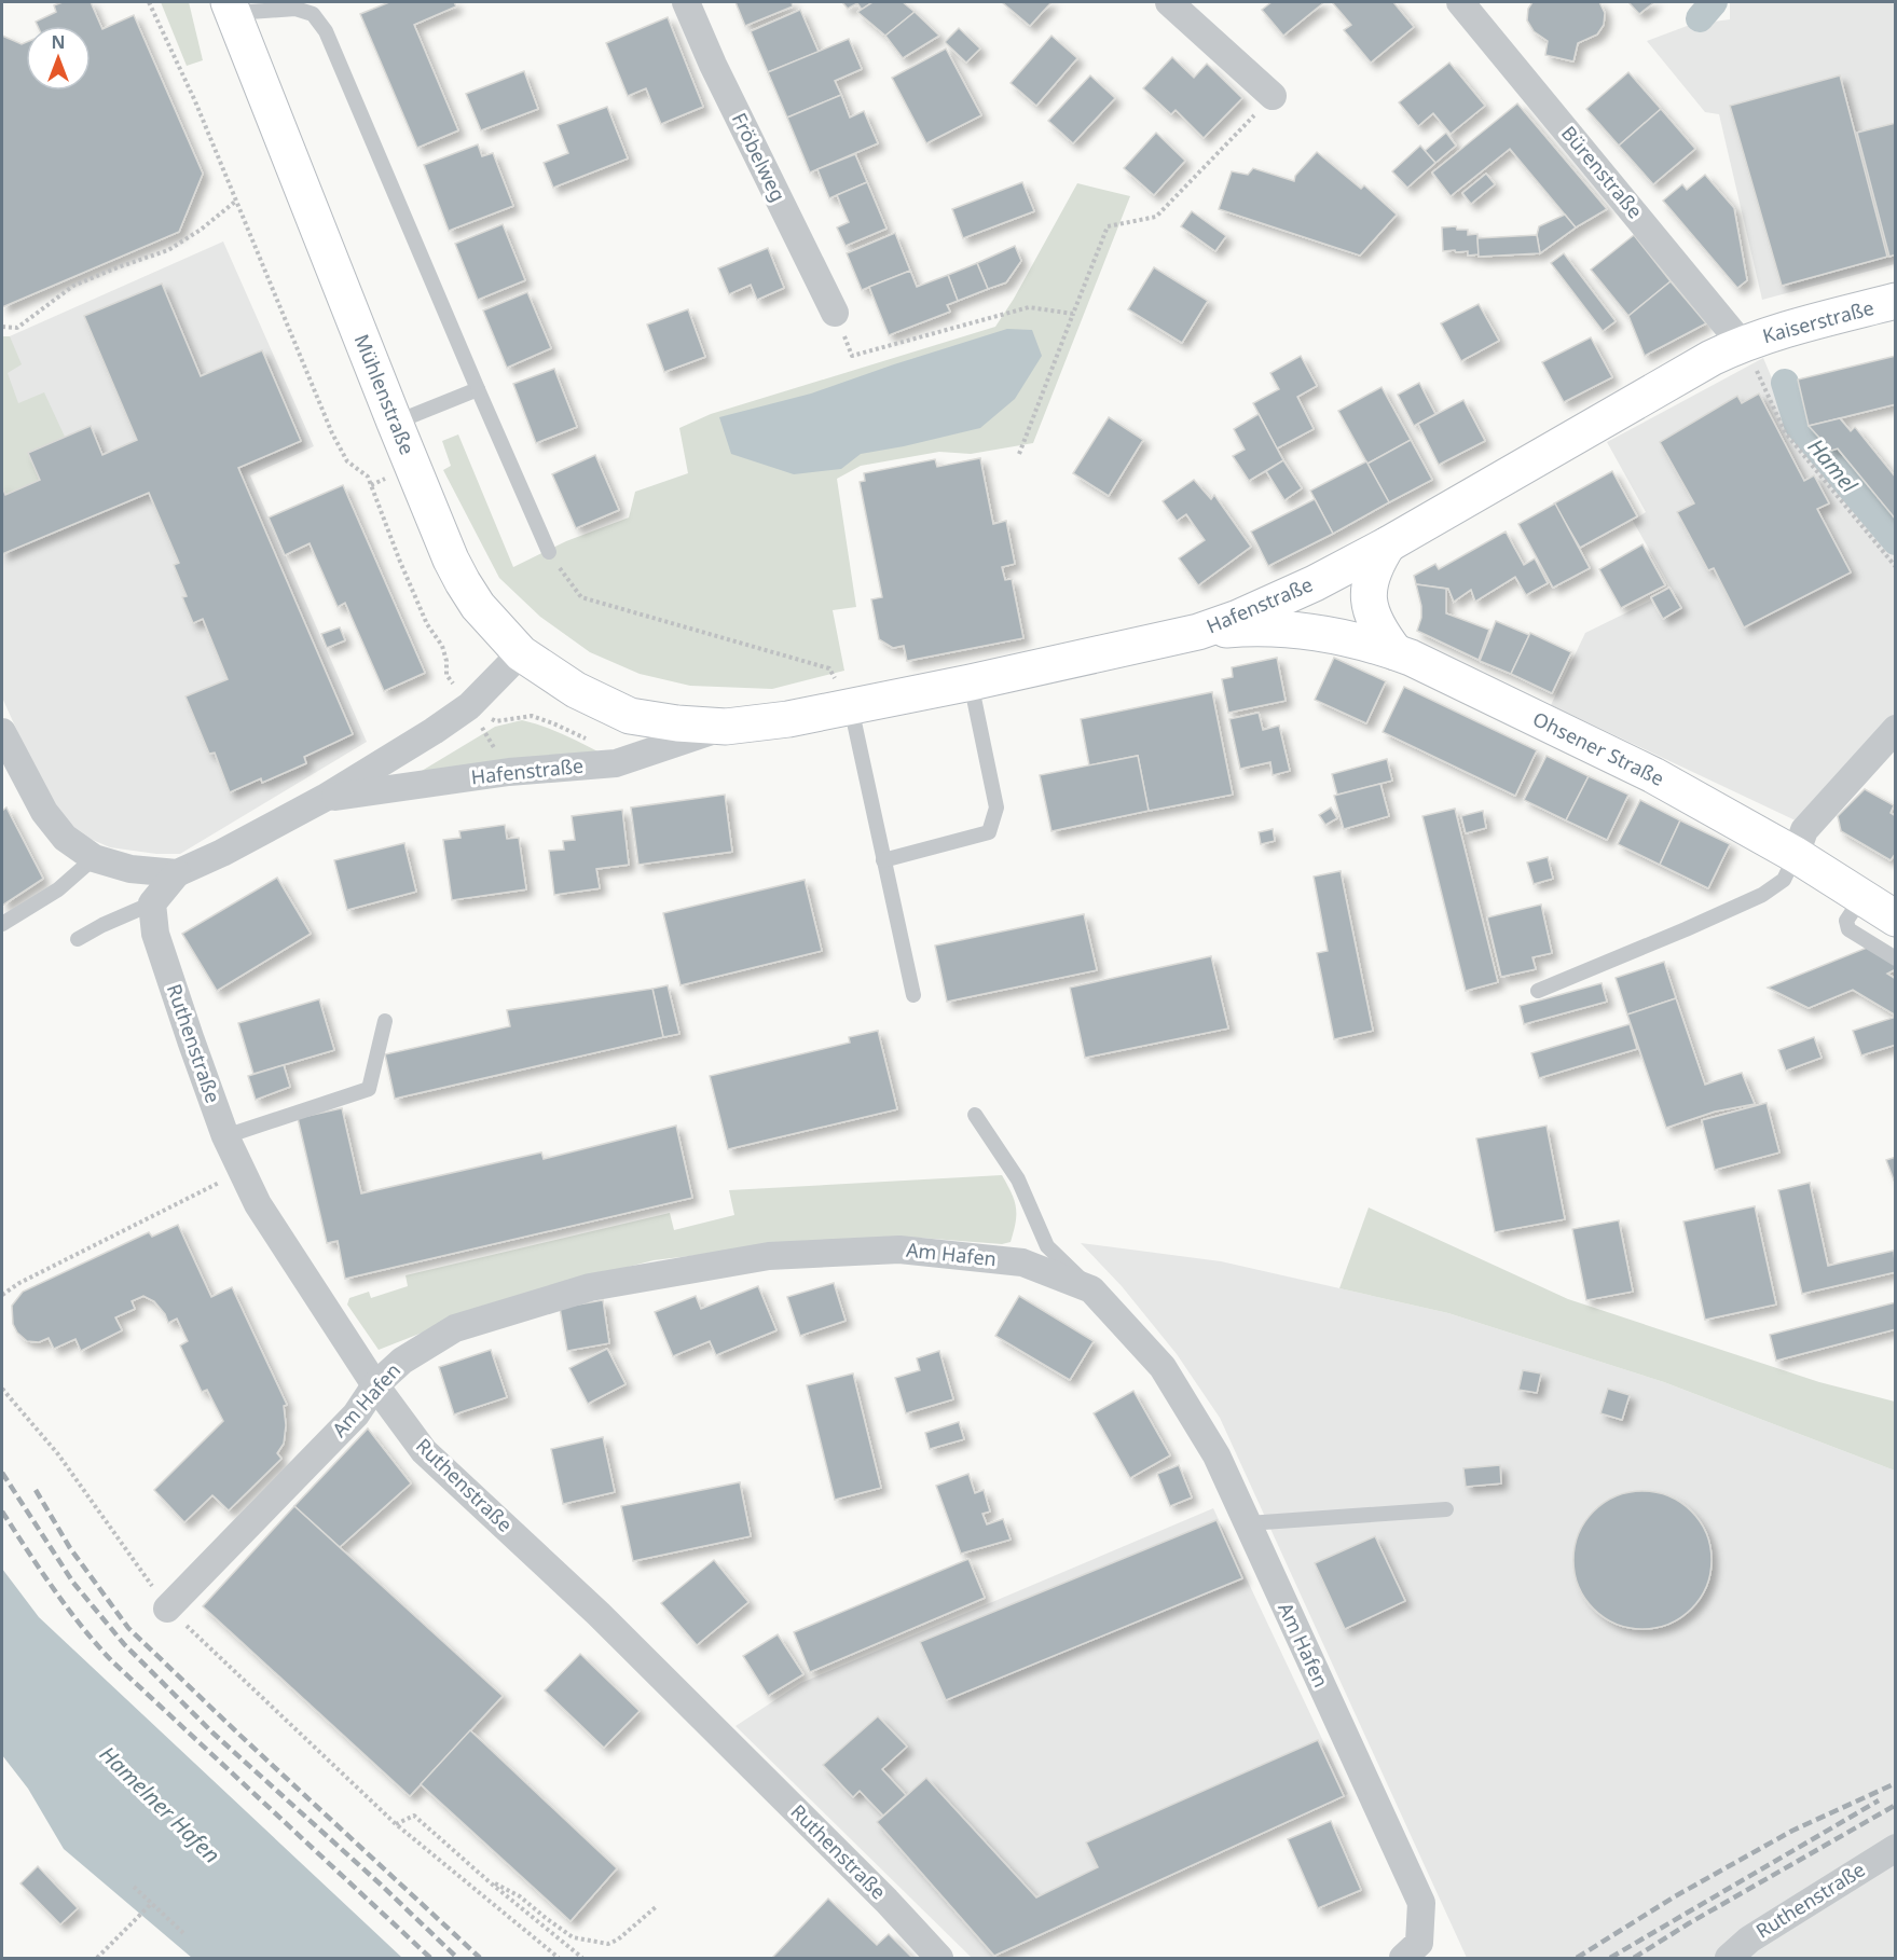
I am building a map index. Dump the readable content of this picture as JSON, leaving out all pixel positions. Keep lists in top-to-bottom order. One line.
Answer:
{"streets":{"main road":["Kaiserstraße","Mühlenstraße","Hafenstraße","Ohsener Straße"],"street":["Fröbelweg","Bürenstraße","Ruthenstraße","Am Hafen"]},"crossings":[["Bürenstraße","Kaiserstraße"],["Bürenstraße","Hafenstraße"],["Kaiserstraße","Hafenstraße"],["Mühlenstraße","Hafenstraße"],["Hafenstraße","Ohsener Straße"],["Ruthenstraße","Am Hafen"]],"water":["Hamel","Hamelner Hafen"],"north":"top"}
